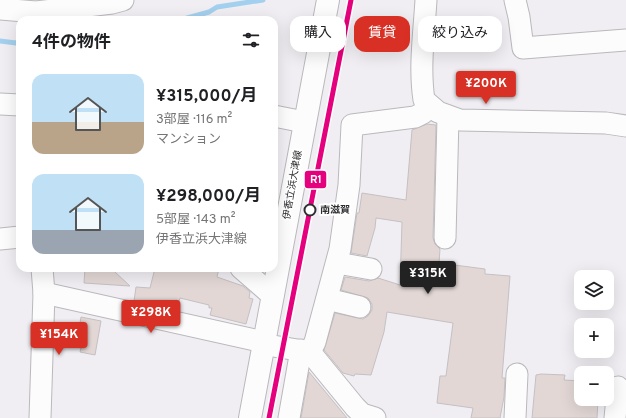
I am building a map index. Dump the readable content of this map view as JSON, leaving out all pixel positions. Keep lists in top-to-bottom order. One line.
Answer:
{"streets":{"main road":["伊香立浜大津線"]},"places":["南滋賀"],"lines":["transit line R1"],"page":{"chip":["購入","賃貸","絞り込み"],"heading":"4件の物件","list":[{"name":"¥315,000/月","note":"3部屋 · 116 m² · マンション"},{"name":"¥298,000/月","note":"5部屋 · 143 m² · 伊香立浜大津線"}],"price":["¥200K","¥315K","¥298K","¥154K"],"map_buttons":["+","−"]}}
